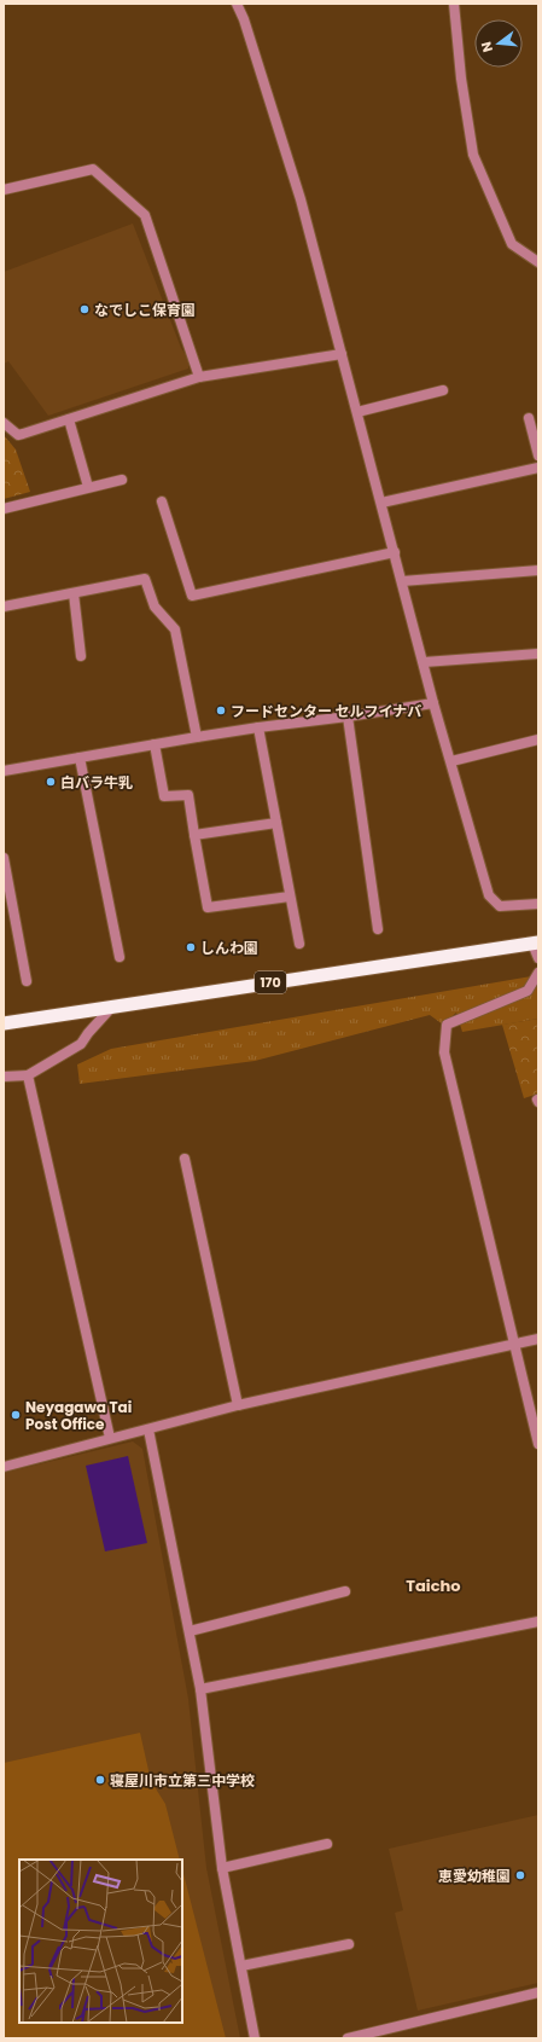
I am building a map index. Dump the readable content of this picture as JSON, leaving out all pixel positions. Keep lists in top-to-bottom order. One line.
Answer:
{"streets":{"highway":["170"]},"districts":["Taicho"],"places":["なでしこ保育園","フードセンター セルフイナバ","白バラ牛乳","しんわ園","Neyagawa Tai Post Office","寝屋川市立第三中学校","恵愛幼稚園"],"north":"left"}
